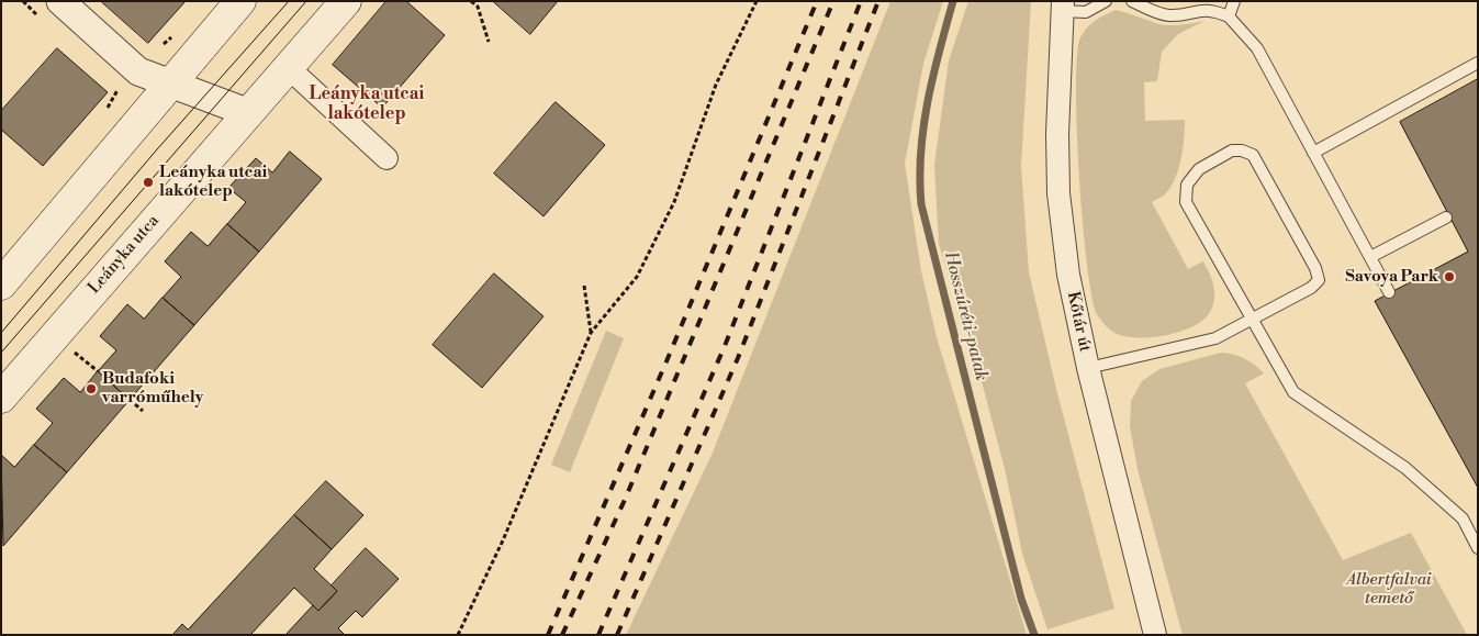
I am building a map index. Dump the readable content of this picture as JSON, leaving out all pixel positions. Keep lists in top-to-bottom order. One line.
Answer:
{"streets":{"main road":["Leányka utca"],"street":["Kőtár út"]},"districts":["Leányka utcai lakótelep"],"water":["Hosszúréti-patak"],"parks":["Albertfalvai temető"],"places":["Leányka utcai lakótelep","Savoya Park","Budafoki varróműhely"]}
